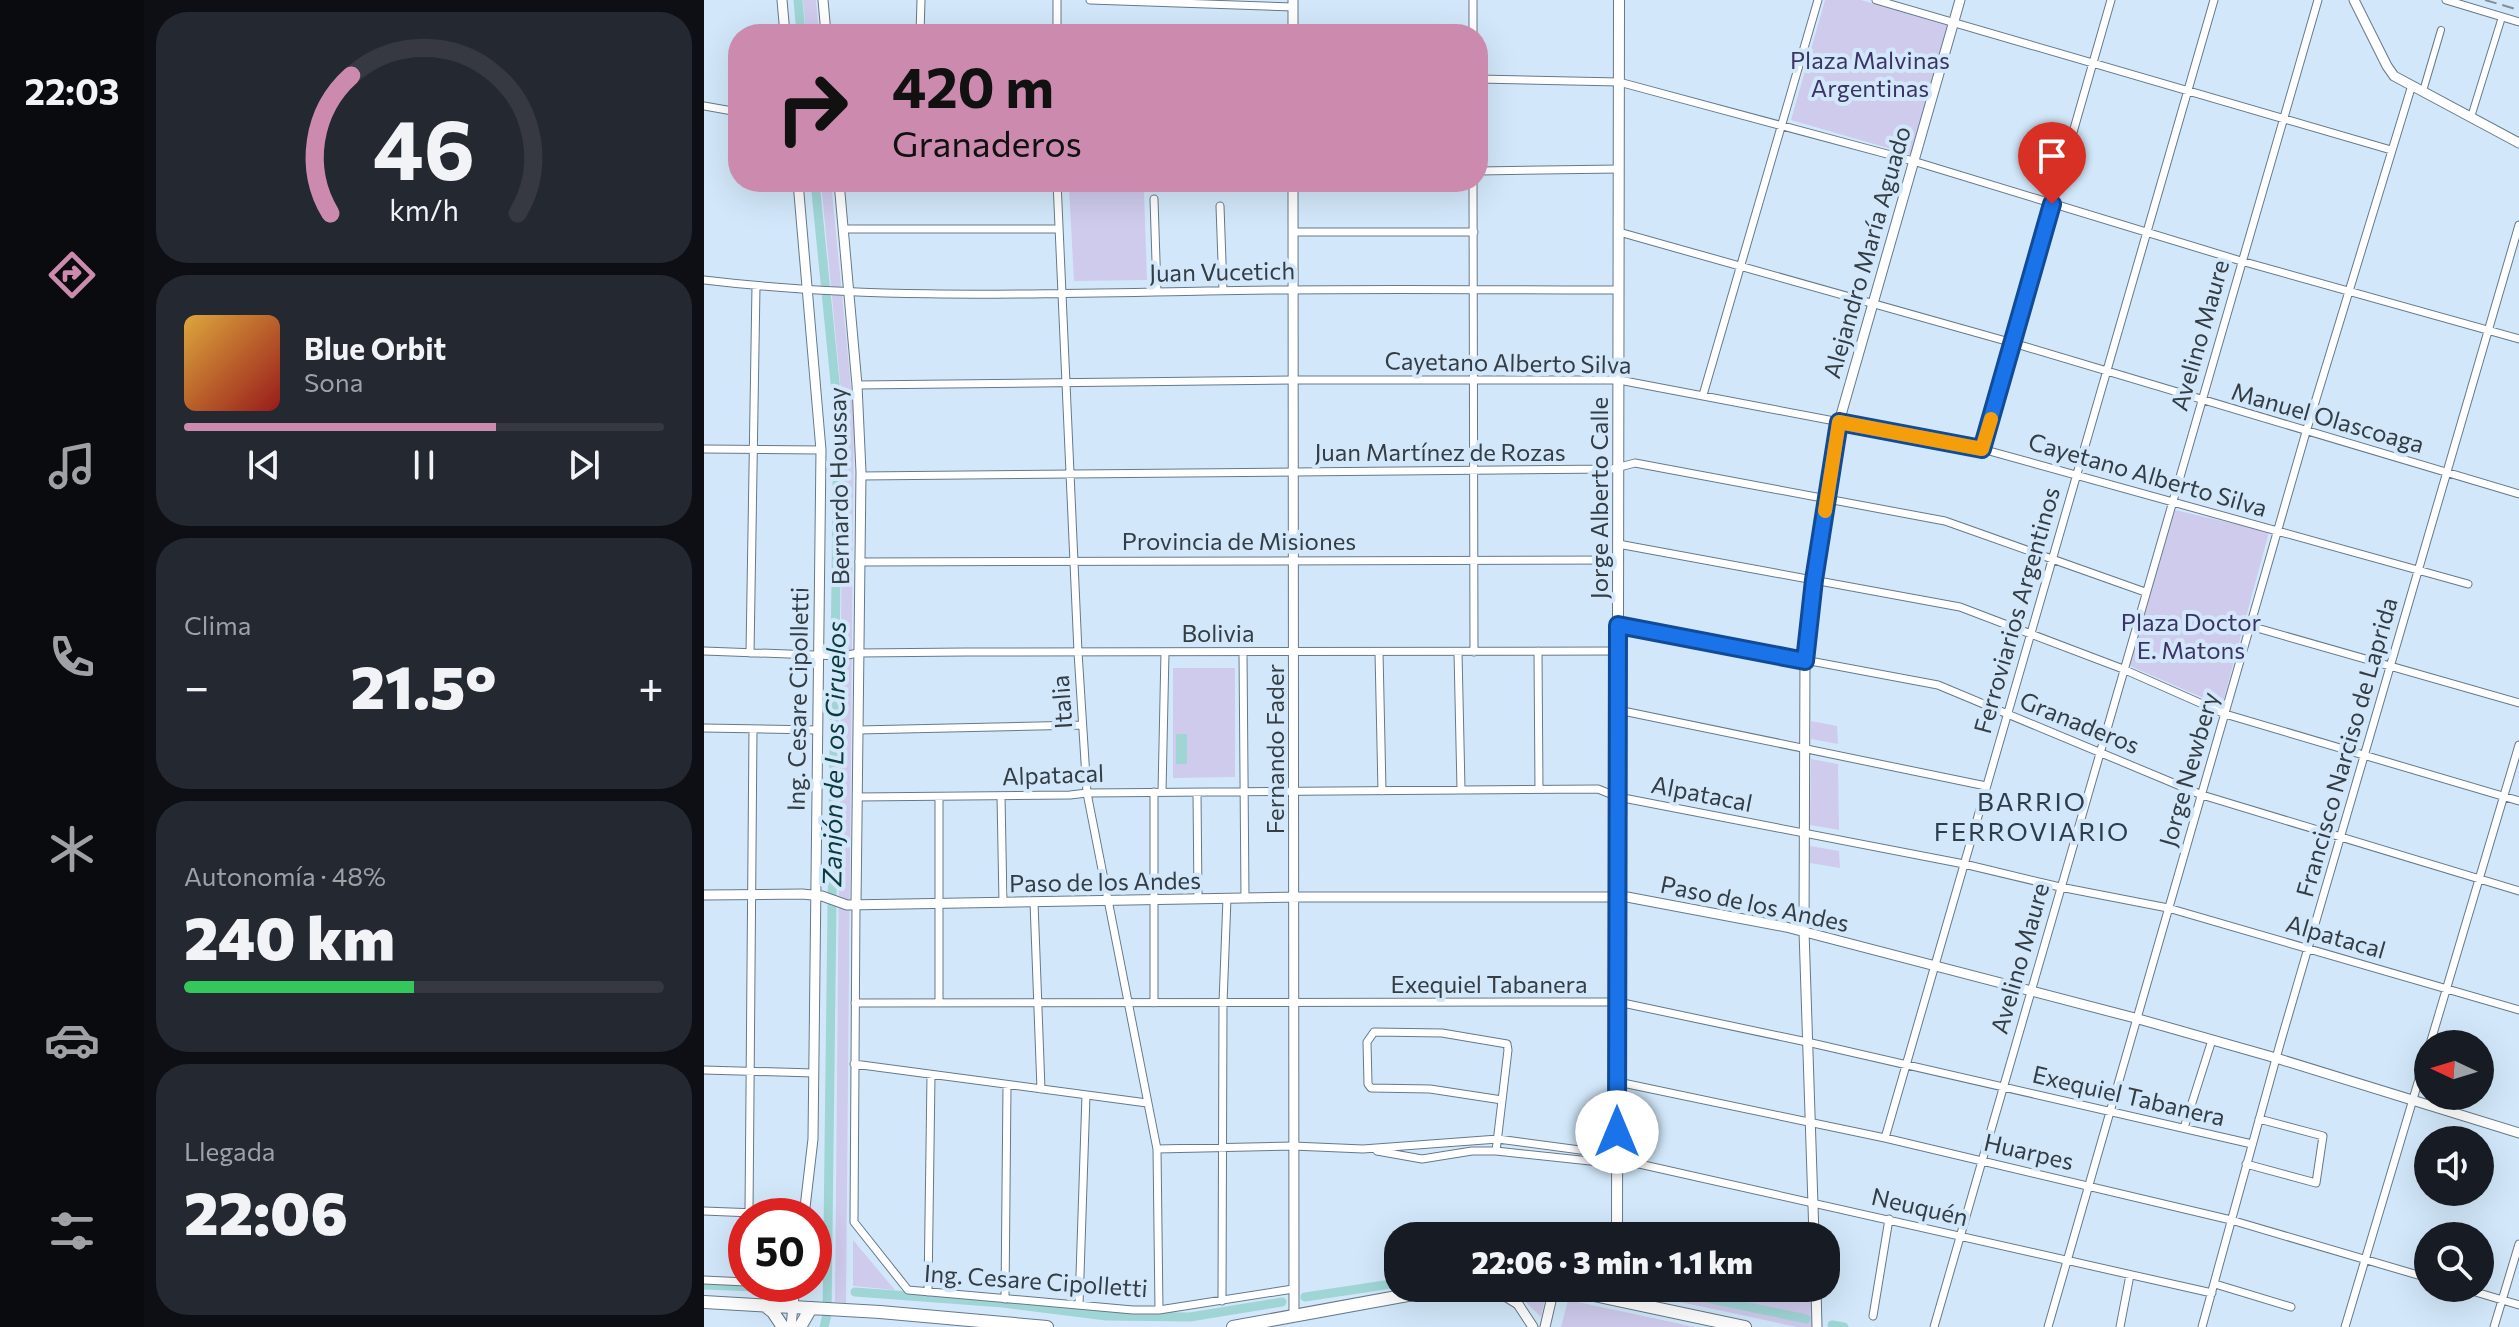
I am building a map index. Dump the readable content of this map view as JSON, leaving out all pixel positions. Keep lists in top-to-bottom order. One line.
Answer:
{"streets":{"main road":["Jorge Alberto Calle"],"street":["Alejandro María Aguado","Juan Vucetich","Avelino Maure","Cayetano Alberto Silva","Manuel Olascoaga","Juan Martínez de Rozas","Bernardo Houssay","Provincia de Misiones","Ferroviarios Argentinos","Bolivia","Ing. Cesare Cipolletti","Italia","Granaderos","Francisco Narciso de Laprida","Fernando Fader","Jorge Newbery","Alpatacal","Paso de los Andes","Exequiel Tabanera","Huarpes","Neuquén"]},"crossings":[["Alejandro María Aguado","Cayetano Alberto Silva"],["Alejandro María Aguado","Manuel Olascoaga"],["Alejandro María Aguado","Juan Martínez de Rozas"],["Alejandro María Aguado","Granaderos"],["Alejandro María Aguado","Alpatacal"],["Alejandro María Aguado","Paso de los Andes"],["Alejandro María Aguado","Exequiel Tabanera"],["Alejandro María Aguado","Huarpes"],["Alejandro María Aguado","Neuquén"],["Juan Vucetich","Bernardo Houssay"],["Juan Vucetich","Jorge Alberto Calle"],["Juan Vucetich","Ing. Cesare Cipolletti"],["Juan Vucetich","Italia"],["Juan Vucetich","Fernando Fader"],["Avelino Maure","Cayetano Alberto Silva"],["Avelino Maure","Manuel Olascoaga"],["Avelino Maure","Juan Martínez de Rozas"],["Avelino Maure","Granaderos"],["Avelino Maure","Alpatacal"],["Avelino Maure","Paso de los Andes"],["Avelino Maure","Exequiel Tabanera"],["Avelino Maure","Huarpes"],["Avelino Maure","Neuquén"],["Cayetano Alberto Silva","Bernardo Houssay"],["Cayetano Alberto Silva","Jorge Alberto Calle"],["Cayetano Alberto Silva","Ferroviarios Argentinos"],["Cayetano Alberto Silva","Italia"],["Cayetano Alberto Silva","Francisco Narciso de Laprida"],["Cayetano Alberto Silva","Fernando Fader"],["Cayetano Alberto Silva","Jorge Newbery"],["Manuel Olascoaga","Jorge Alberto Calle"],["Manuel Olascoaga","Ferroviarios Argentinos"],["Manuel Olascoaga","Francisco Narciso de Laprida"],["Manuel Olascoaga","Jorge Newbery"],["Juan Martínez de Rozas","Bernardo Houssay"],["Juan Martínez de Rozas","Jorge Alberto Calle"],["Juan Martínez de Rozas","Ferroviarios Argentinos"],["Juan Martínez de Rozas","Italia"],["Juan Martínez de Rozas","Fernando Fader"],["Bernardo Houssay","Provincia de Misiones"],["Bernardo Houssay","Bolivia"],["Bernardo Houssay","Ing. Cesare Cipolletti"],["Bernardo Houssay","Alpatacal"],["Bernardo Houssay","Paso de los Andes"],["Bernardo Houssay","Exequiel Tabanera"],["Jorge Alberto Calle","Provincia de Misiones"],["Jorge Alberto Calle","Bolivia"],["Jorge Alberto Calle","Granaderos"],["Jorge Alberto Calle","Alpatacal"],["Jorge Alberto Calle","Paso de los Andes"],["Jorge Alberto Calle","Exequiel Tabanera"],["Jorge Alberto Calle","Huarpes"],["Jorge Alberto Calle","Neuquén"],["Provincia de Misiones","Italia"],["Provincia de Misiones","Fernando Fader"],["Ferroviarios Argentinos","Granaderos"],["Ferroviarios Argentinos","Alpatacal"],["Ferroviarios Argentinos","Paso de los Andes"],["Ferroviarios Argentinos","Exequiel Tabanera"],["Ferroviarios Argentinos","Huarpes"],["Bolivia","Ing. Cesare Cipolletti"],["Bolivia","Italia"],["Bolivia","Fernando Fader"],["Ing. Cesare Cipolletti","Italia"],["Ing. Cesare Cipolletti","Fernando Fader"],["Ing. Cesare Cipolletti","Paso de los Andes"],["Italia","Alpatacal"],["Italia","Paso de los Andes"],["Italia","Exequiel Tabanera"],["Granaderos","Francisco Narciso de Laprida"],["Granaderos","Jorge Newbery"],["Francisco Narciso de Laprida","Alpatacal"],["Francisco Narciso de Laprida","Paso de los Andes"],["Francisco Narciso de Laprida","Exequiel Tabanera"],["Francisco Narciso de Laprida","Huarpes"],["Francisco Narciso de Laprida","Neuquén"],["Fernando Fader","Alpatacal"],["Fernando Fader","Paso de los Andes"],["Fernando Fader","Exequiel Tabanera"],["Jorge Newbery","Alpatacal"],["Jorge Newbery","Paso de los Andes"],["Jorge Newbery","Exequiel Tabanera"],["Jorge Newbery","Huarpes"],["Jorge Newbery","Neuquén"]],"districts":["BARRIO FERROVIARIO"],"water":["Zanjón de Los Ciruelos"],"parks":["Plaza Malvinas Argentinas","Plaza Doctor E. Matons"],"north":"left","page":{"tabs":"22:03","turn":["420 m","Granaderos"],"song":["Blue Orbit","Sona"],"tile":["Clima",["Autonomía · 48%","240 km"],["Llegada","22:06"]],"heat":["−","21.5°","+"],"limit":"50","trip":"22:06 · 3 min · 1.1 km","gauge":["46","km/h"]}}
